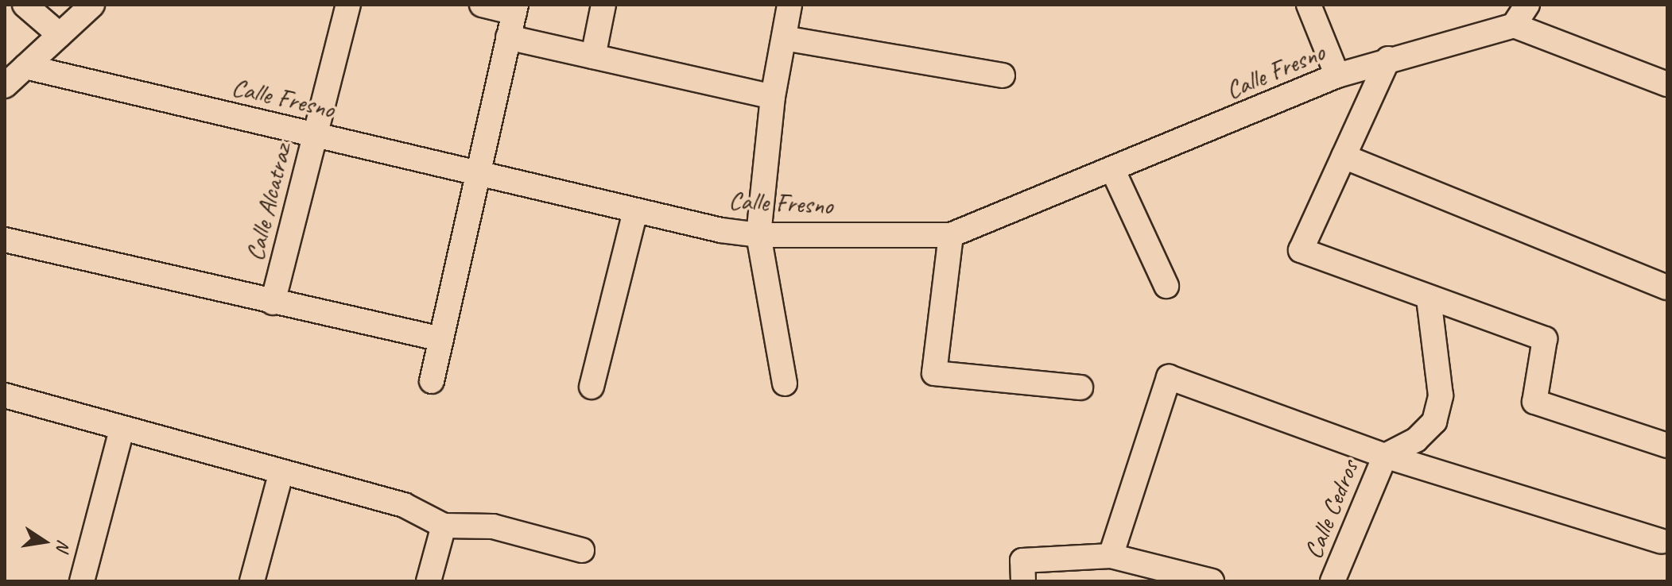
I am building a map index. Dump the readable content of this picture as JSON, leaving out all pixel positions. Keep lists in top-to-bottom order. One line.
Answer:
{"streets":{"street":["Calle Fresno","Calle Alcatraz","Calle Cedros"]},"crossings":[["Calle Fresno","Calle Alcatraz"]],"north":"right"}
